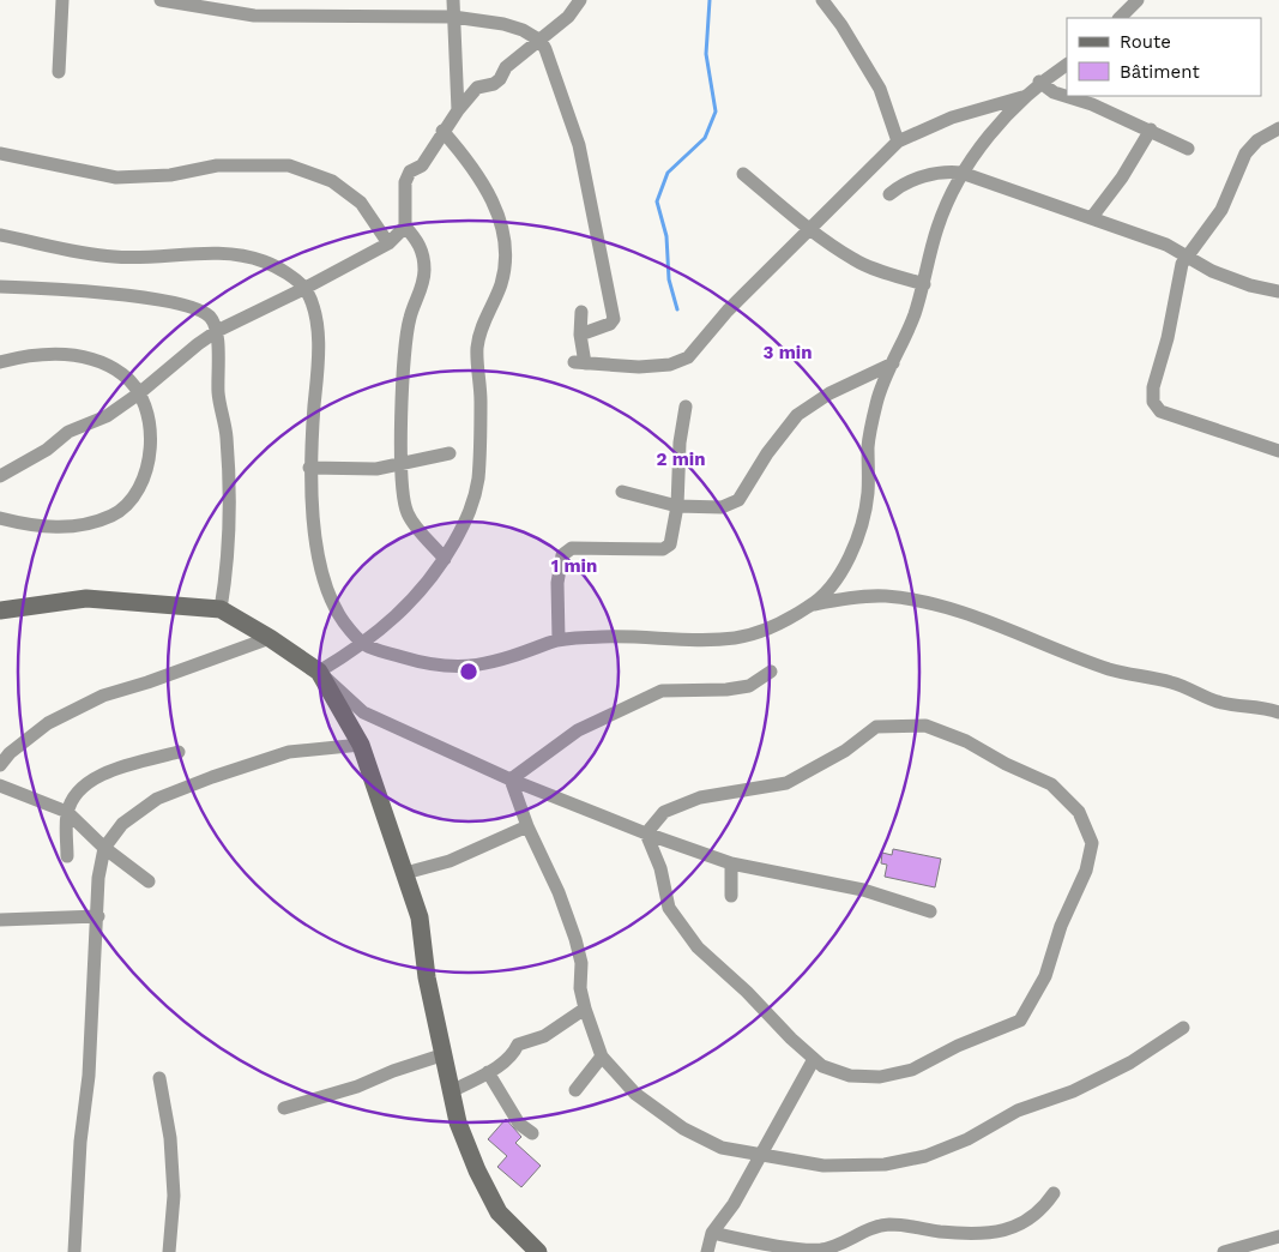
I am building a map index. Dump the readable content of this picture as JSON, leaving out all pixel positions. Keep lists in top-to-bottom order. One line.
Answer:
{"legend":["Route","Bâtiment"],"rings":["3 min","2 min","1 min"]}
